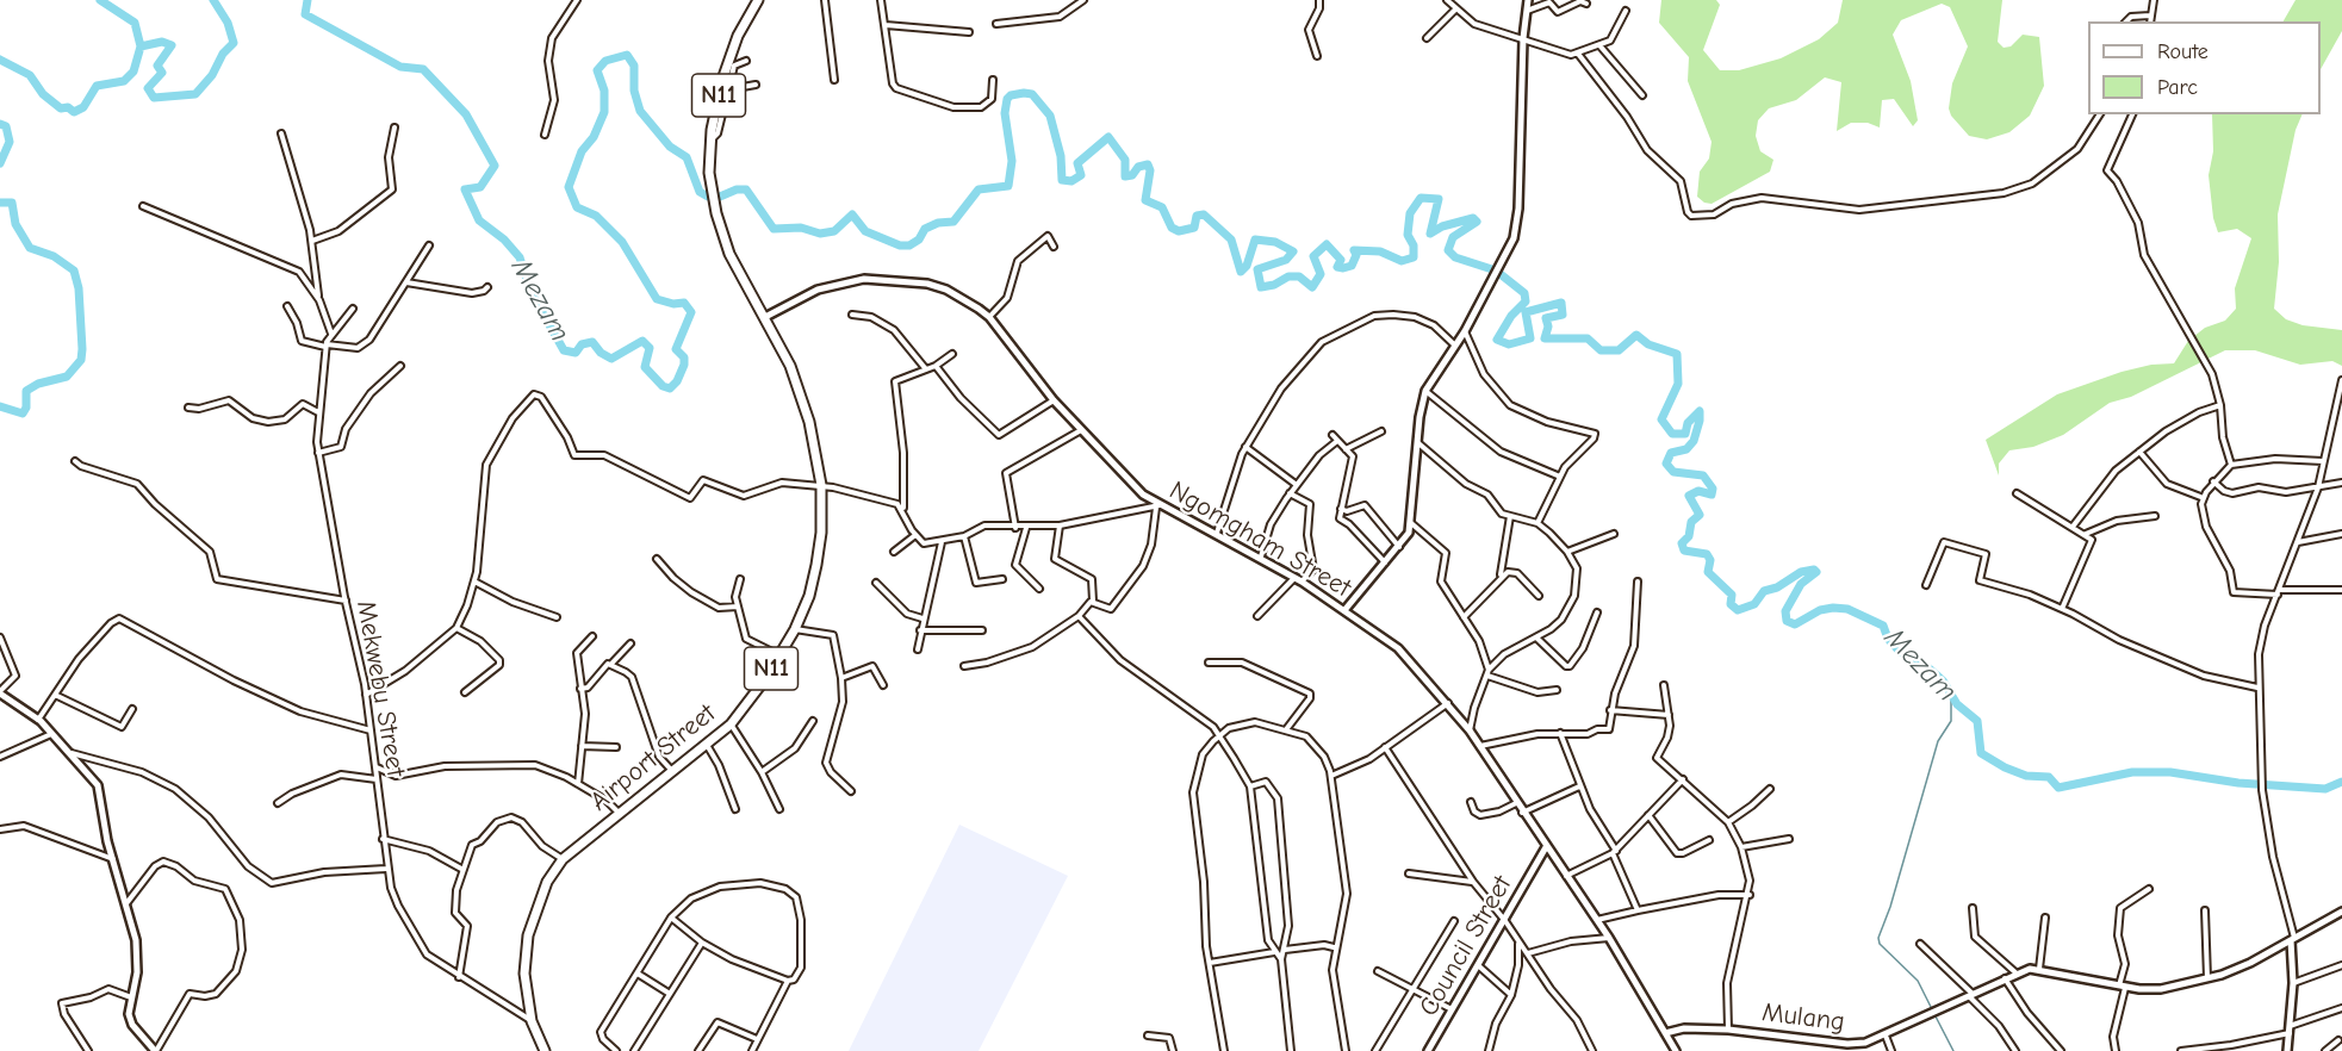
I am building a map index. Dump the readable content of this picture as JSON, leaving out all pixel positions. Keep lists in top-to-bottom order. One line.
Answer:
{"streets":{"highway":["N11","Airport Street"],"main road":["Ngomgham Street","Council Street","Mulang"],"street":["Mekwebu Street"]},"crossings":[["N11","Airport Street"],["Ngomgham Street","Airport Street"],["Ngomgham Street","Council Street"],["Ngomgham Street","Mulang"],["Mekwebu Street","Airport Street"]],"water":["Mezam"],"legend":["Route","Parc"]}
